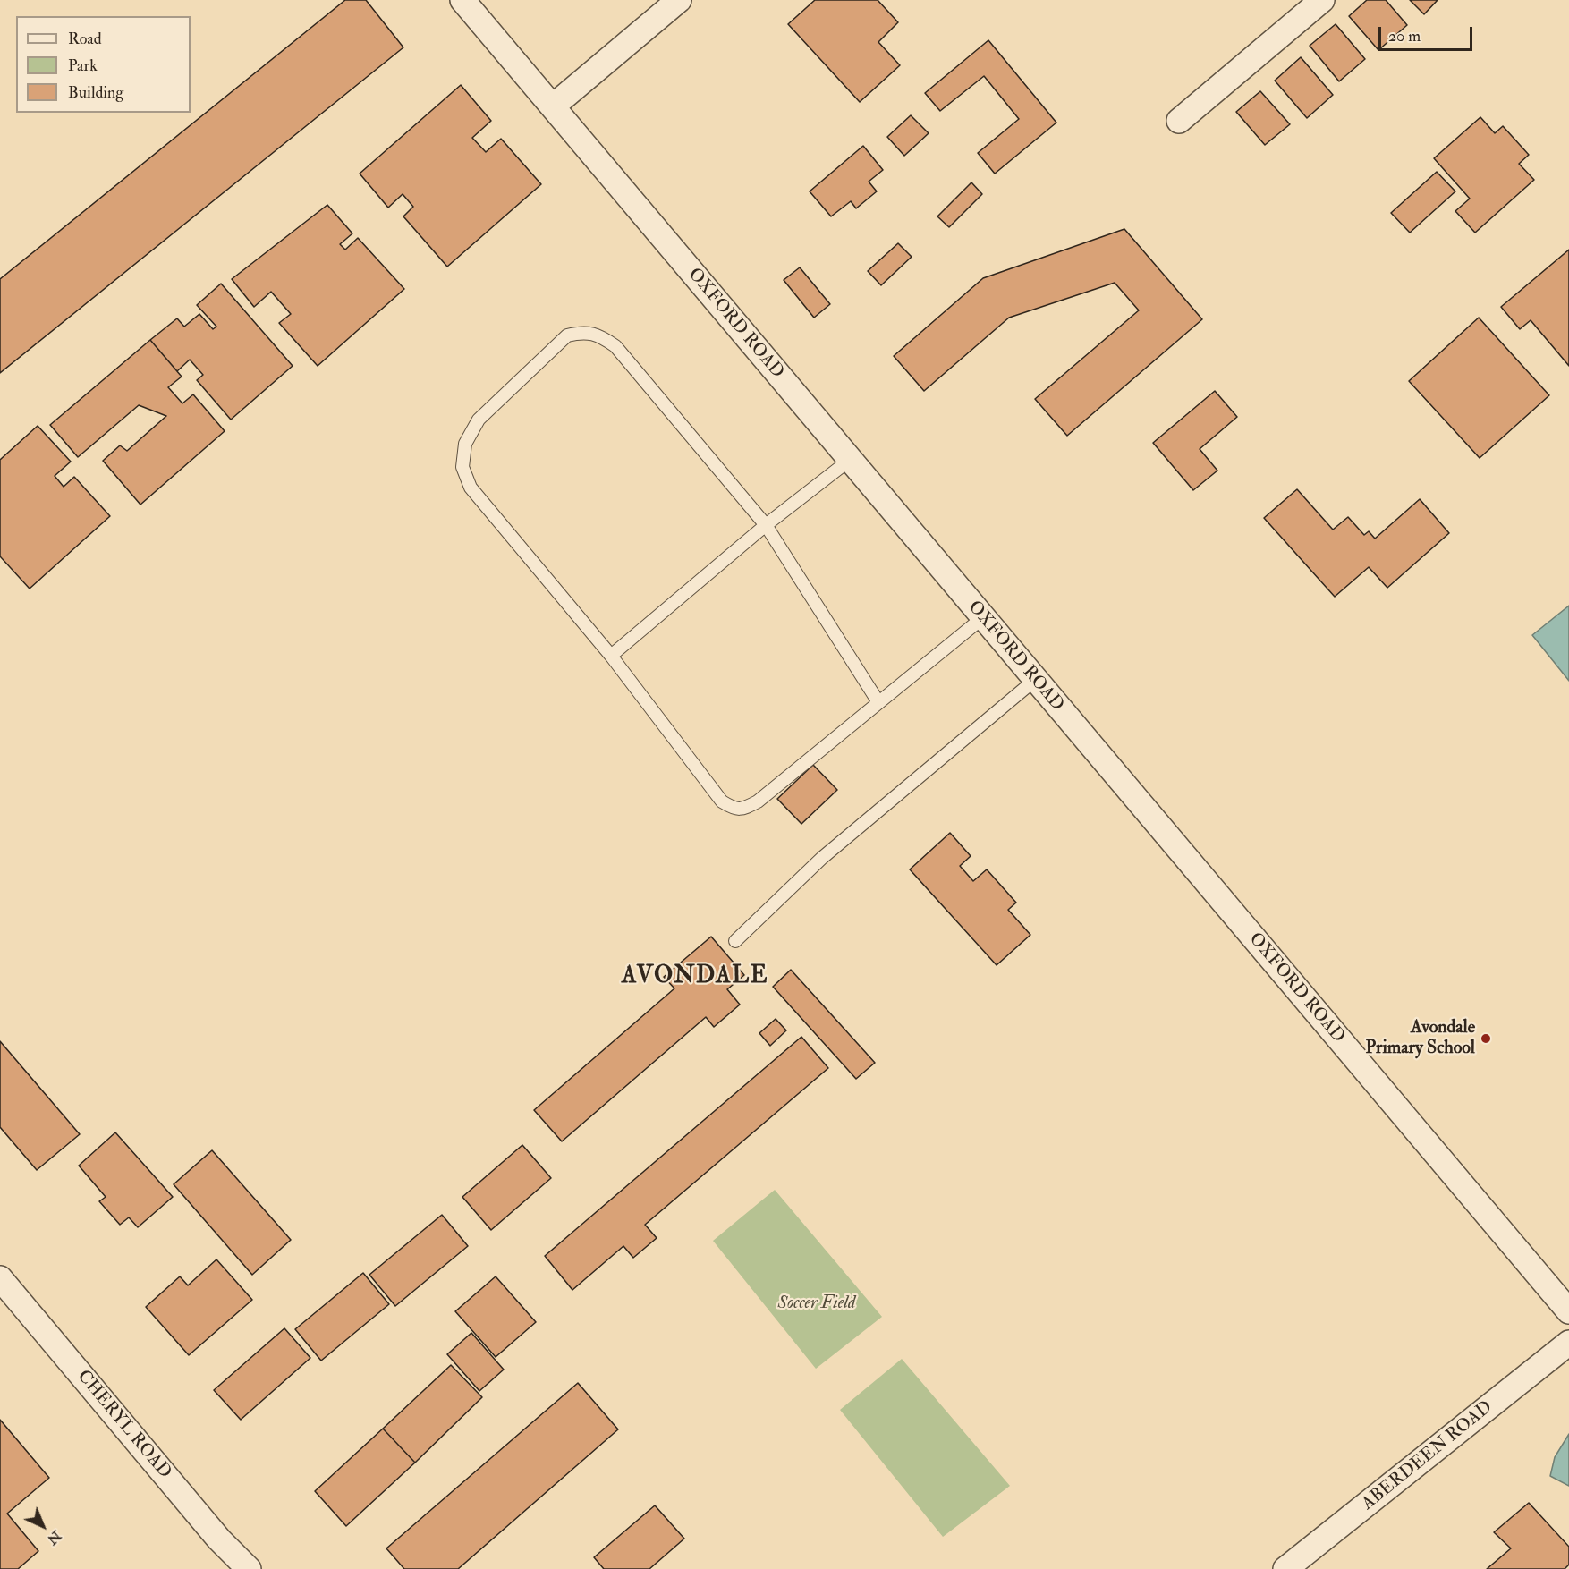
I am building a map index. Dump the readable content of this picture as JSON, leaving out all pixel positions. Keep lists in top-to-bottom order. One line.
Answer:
{"streets":{"street":["OXFORD ROAD","CHERYL ROAD","ABERDEEN ROAD"]},"districts":["AVONDALE"],"parks":["Soccer Field"],"places":["Avondale Primary School"],"legend":["Road","Park","Building"],"scale_bar":"20 m","north":"bottom right"}
